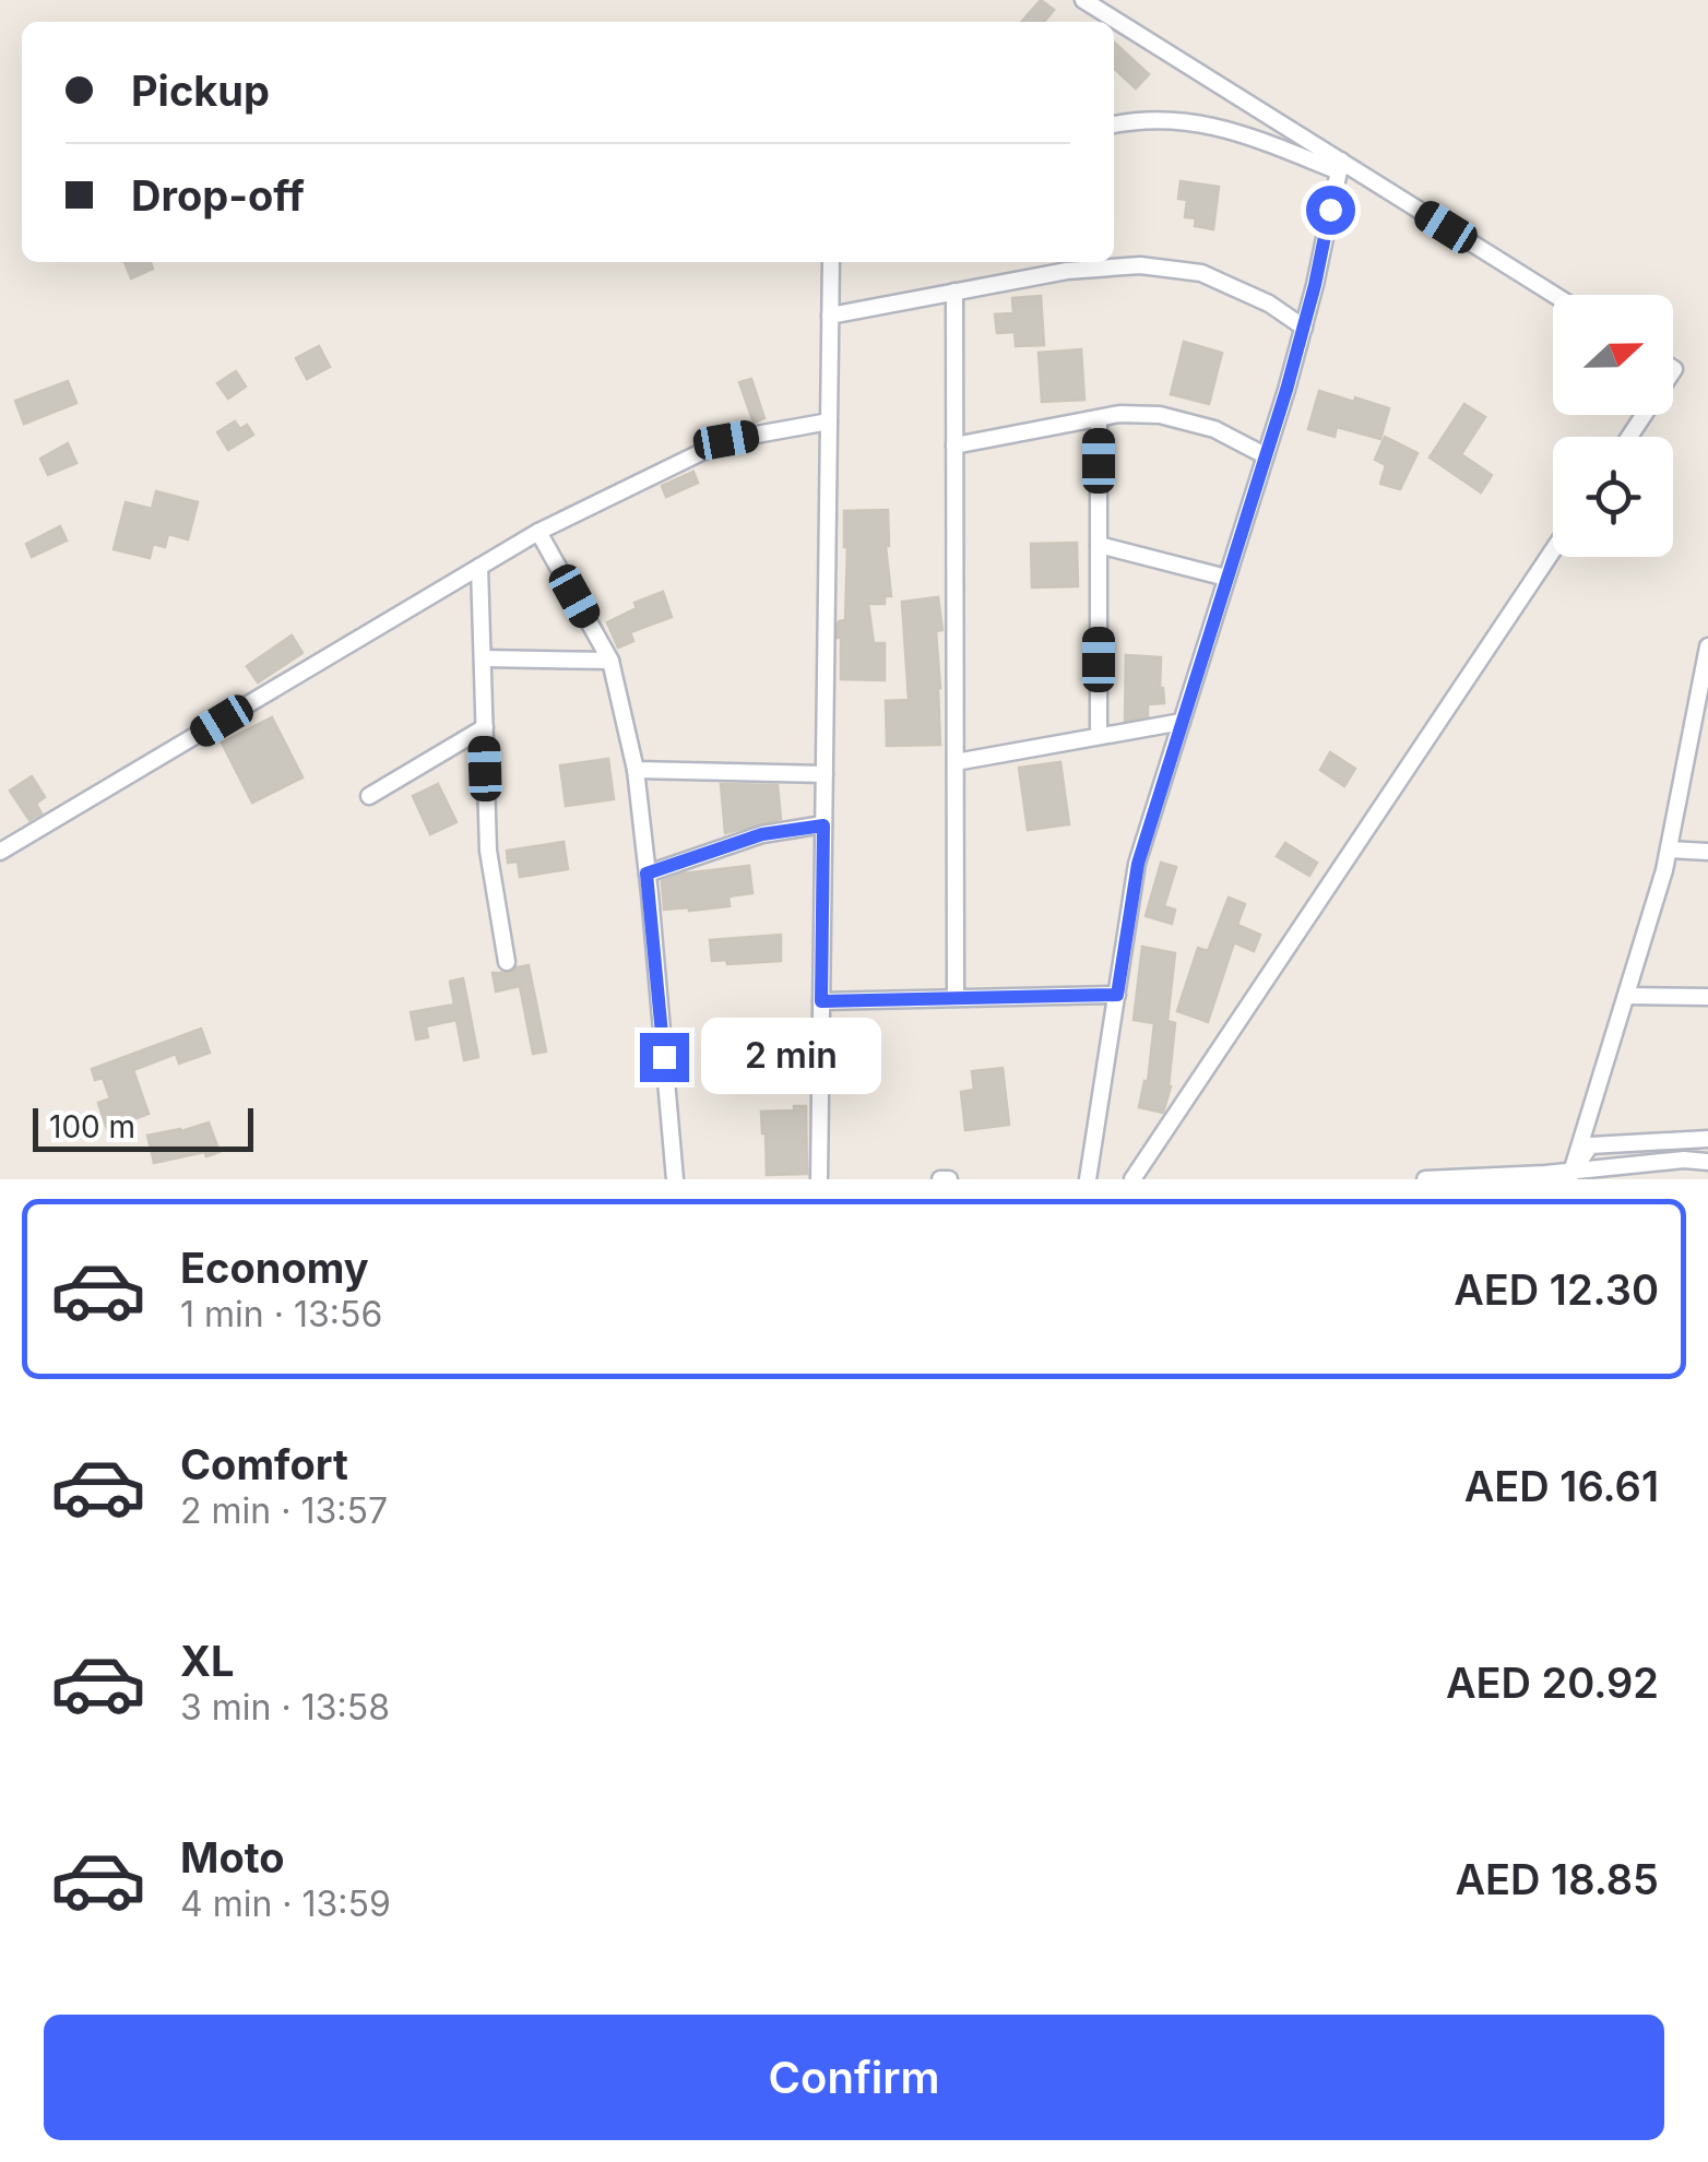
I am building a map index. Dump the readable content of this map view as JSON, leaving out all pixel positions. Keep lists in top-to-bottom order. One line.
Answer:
{"scale_bar":"100 m","north":"right","page":{"banner":["Pickup","Drop-off"],"bubble":"2 min","scale":"100 m","list":[{"name":"Economy","note":"1 min · 13:56","value":"AED 12.30"},{"name":"Comfort","note":"2 min · 13:57","value":"AED 16.61"},{"name":"XL","note":"3 min · 13:58","value":"AED 20.92"},{"name":"Moto","note":"4 min · 13:59","value":"AED 18.85"}],"buttons":"Confirm"}}
